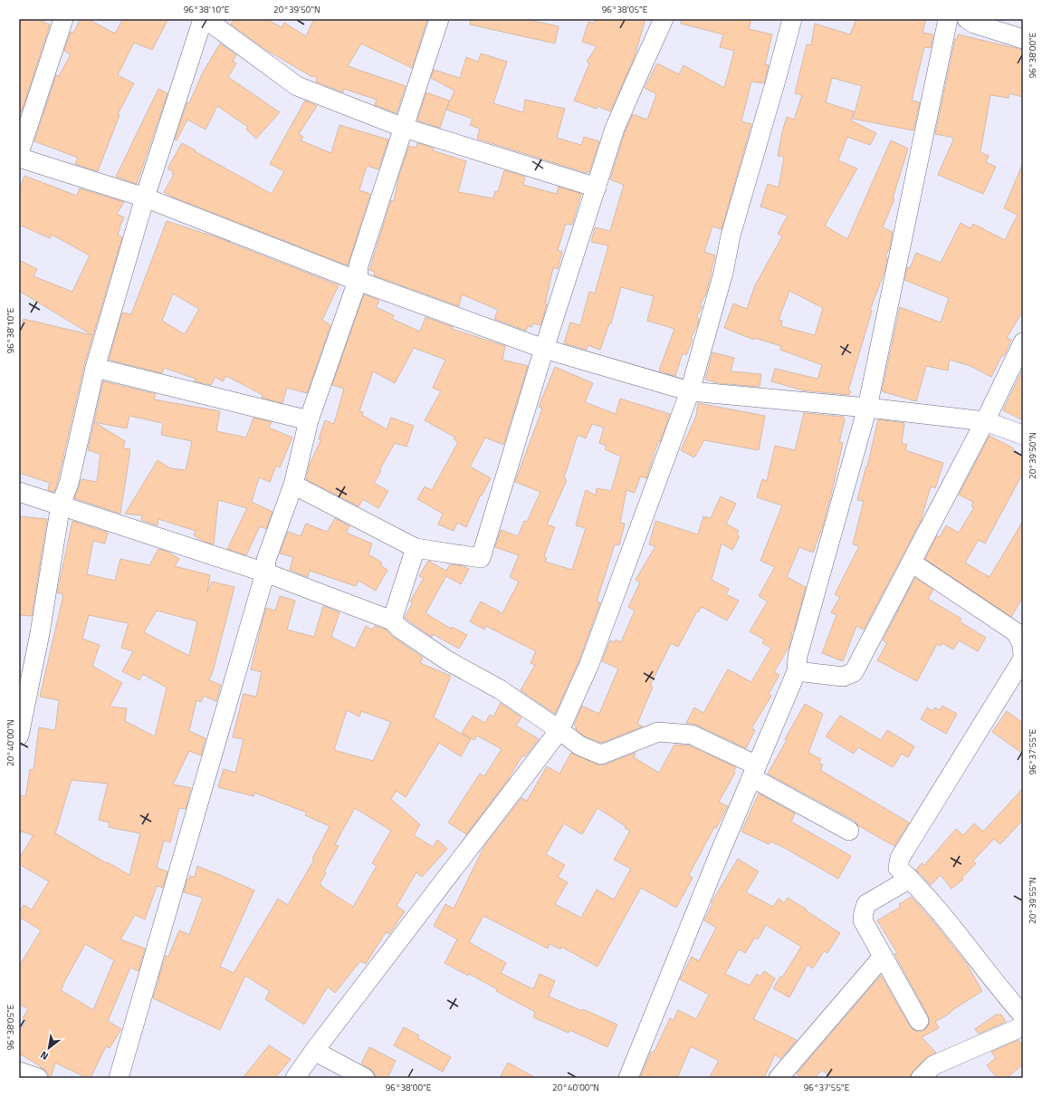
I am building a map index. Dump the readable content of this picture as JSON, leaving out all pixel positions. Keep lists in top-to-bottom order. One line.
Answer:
{"north":"bottom left","coordinates":["96°38'10\"E","20°39'50\"N","96°38'05\"E","96°38'00\"E","20°40'00\"N","96°37'55\"E","20°39'55\"N"]}
